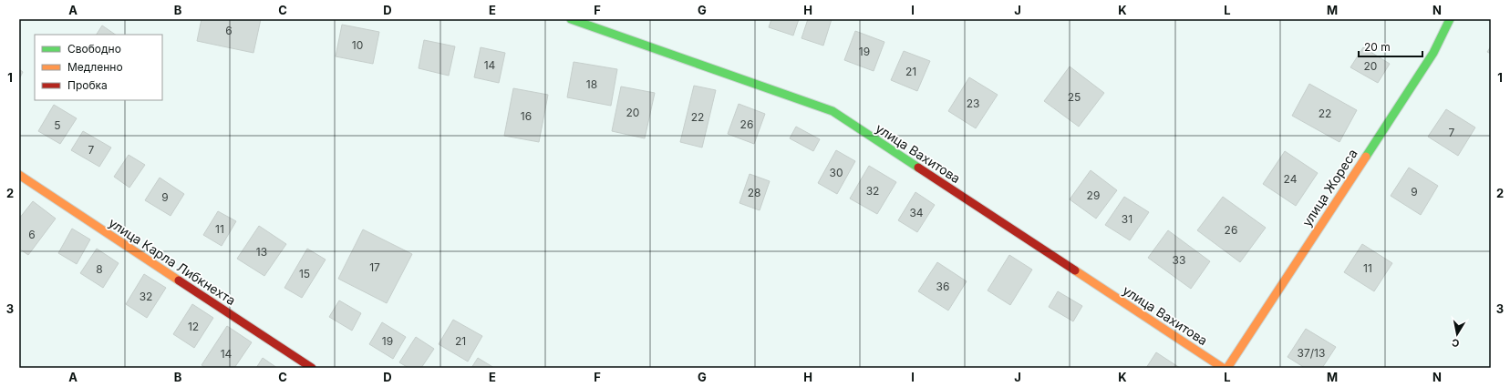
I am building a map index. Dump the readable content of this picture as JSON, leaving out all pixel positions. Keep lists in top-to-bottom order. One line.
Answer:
{"streets":{"street":["улица Вахитова","улица Жореса","улица Карла Либкнехта"]},"house_numbers":["6","10","19","14","20","21","18","25","23","20","22","16","22","26","5","7","7","30","24","32","9","28","29","9","34","31","11","26","6","13","33","17","11","8","15","36","32","12","19","21","37/13","14"],"legend":["Свободно","Медленно","Пробка"],"scale_bar":"20 m","north":"bottom","grid":{"columns":["A","B","C","D","E","F","G","H","I","J","K","L","M","N"],"rows":["1","2","3"]}}
